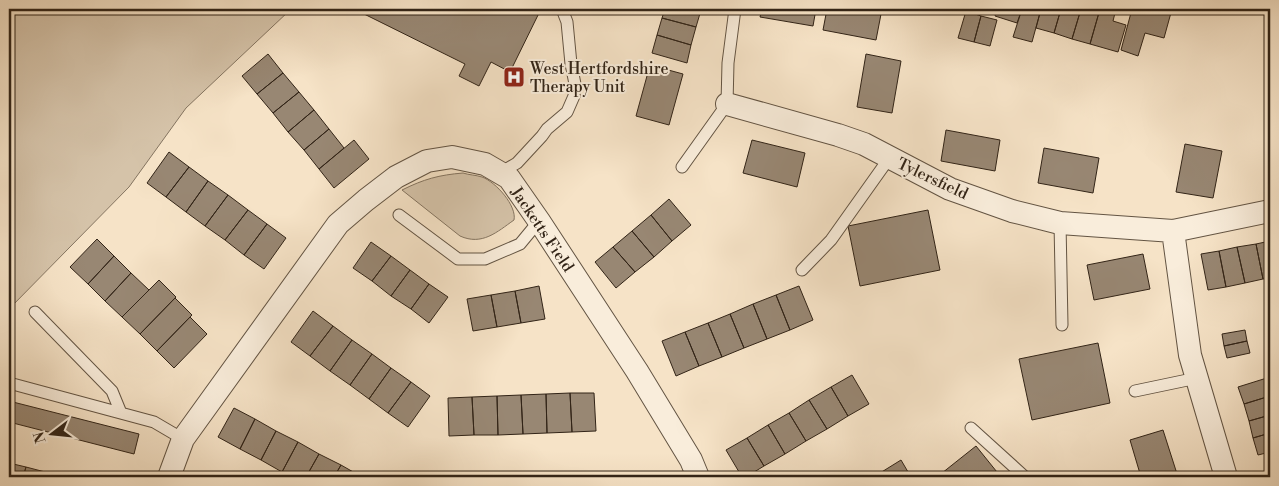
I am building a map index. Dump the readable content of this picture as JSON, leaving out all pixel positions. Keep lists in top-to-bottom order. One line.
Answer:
{"streets":{"street":["Tylersfield","Jacketts Field"]},"places":{"hospital":["West Hertfordshire Therapy Unit"]},"north":"left"}
